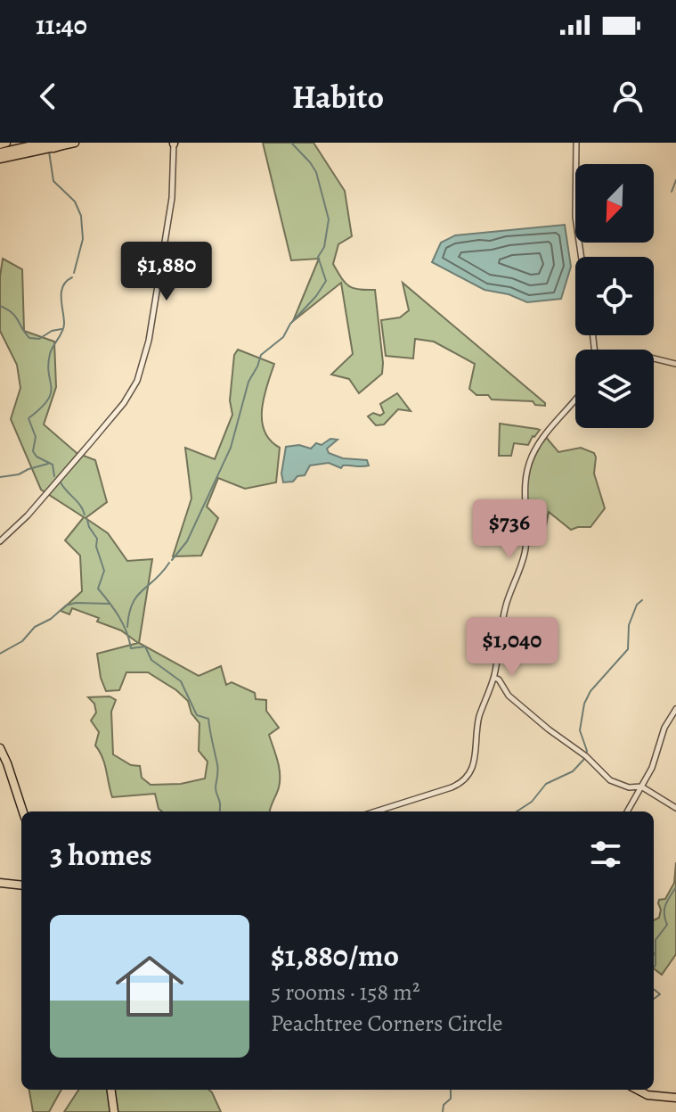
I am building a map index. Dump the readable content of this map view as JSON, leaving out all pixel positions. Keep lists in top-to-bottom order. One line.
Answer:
{"north":"bottom left","page":{"status":"11:40","header":"Habito","price":["$1,880","$736","$1,040"],"heading":"3 homes","list":[{"name":"$1,880/mo","note":"5 rooms · 158 m² · Peachtree Corners Circle"}]}}
